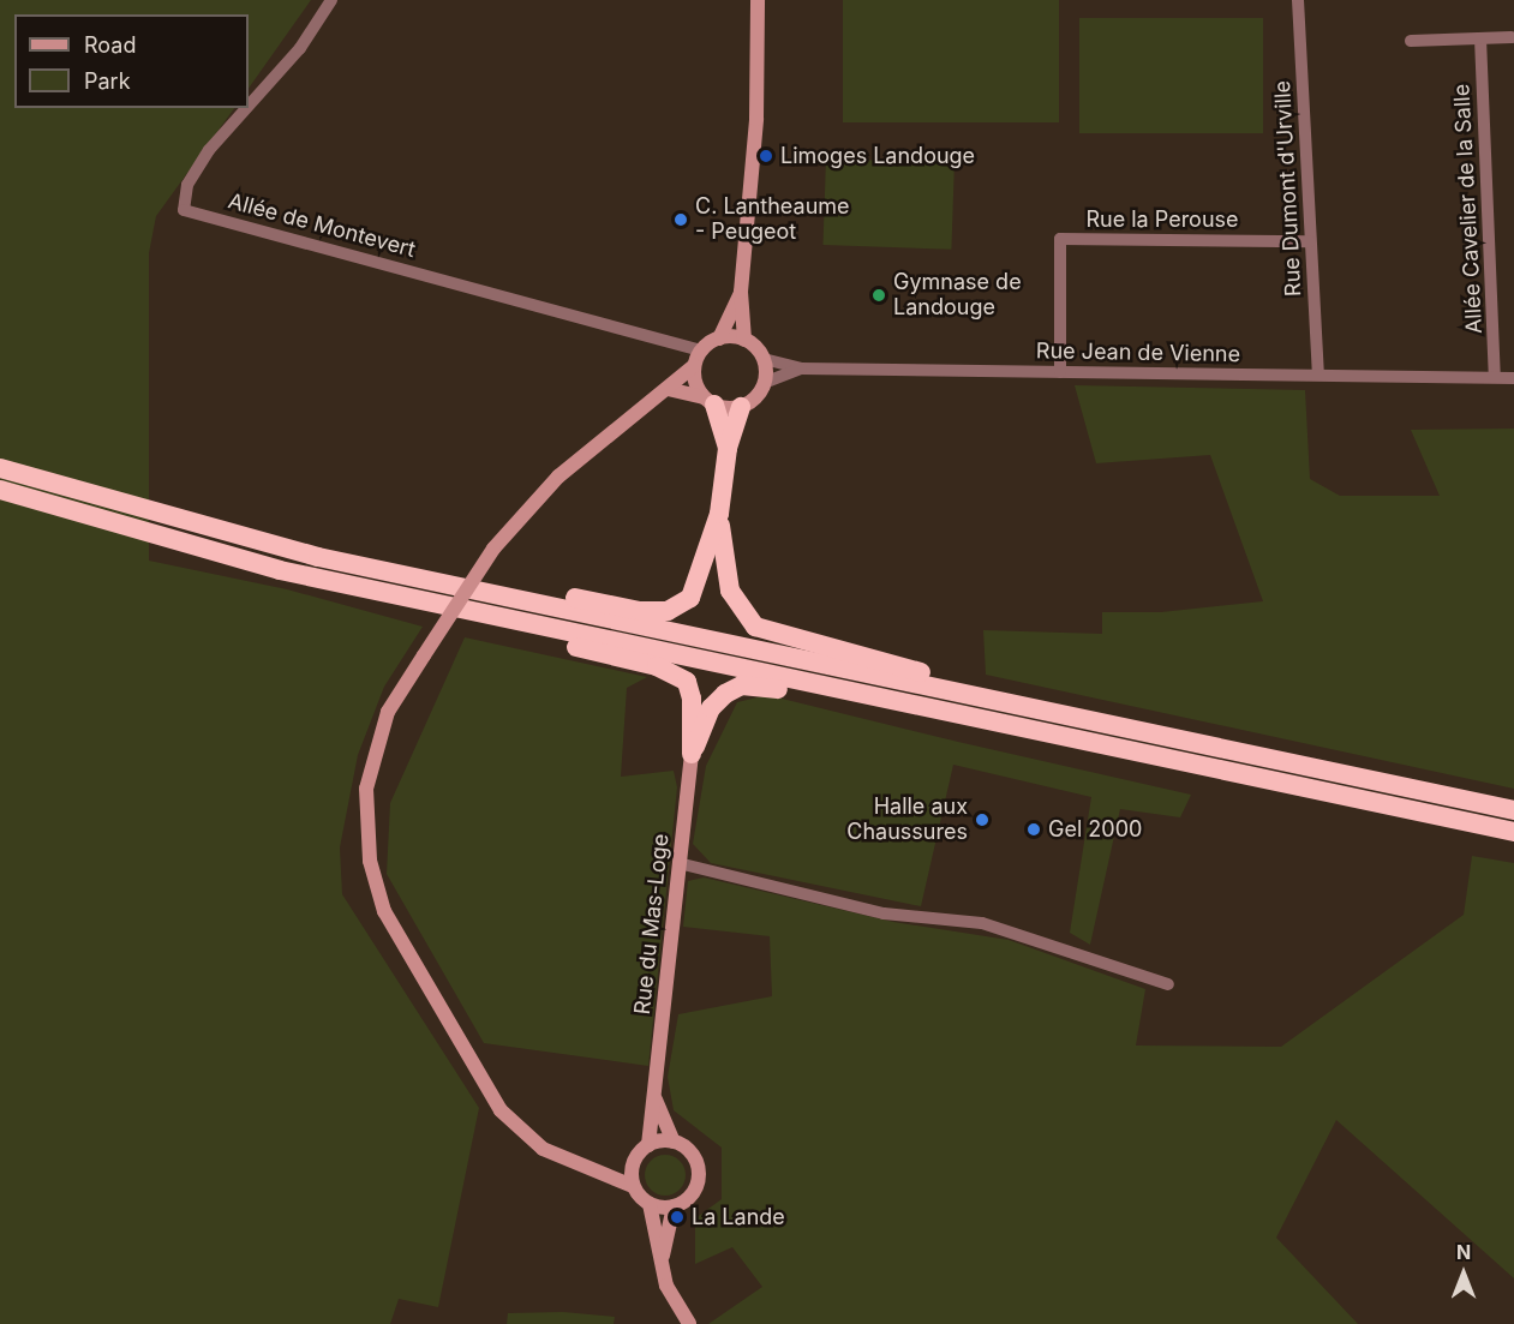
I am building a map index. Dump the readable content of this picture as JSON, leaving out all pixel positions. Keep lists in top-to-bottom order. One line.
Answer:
{"streets":{"main road":["Rue du Mas-Loge"],"street":["Rue Dumont d'Urville","Allée Cavelier de la Salle","Rue la Perouse","Allée de Montevert","Rue Jean de Vienne"]},"crossings":[["Rue Dumont d'Urville","Rue la Perouse"],["Rue Dumont d'Urville","Rue Jean de Vienne"],["Allée Cavelier de la Salle","Rue Jean de Vienne"],["Rue la Perouse","Rue Jean de Vienne"],["Allée de Montevert","Rue Jean de Vienne"]],"places":["Limoges Landouge","C. Lantheaume - Peugeot","Gymnase de Landouge","Halle aux Chaussures","Gel 2000","La Lande"],"legend":["Road","Park"],"north":"top"}
